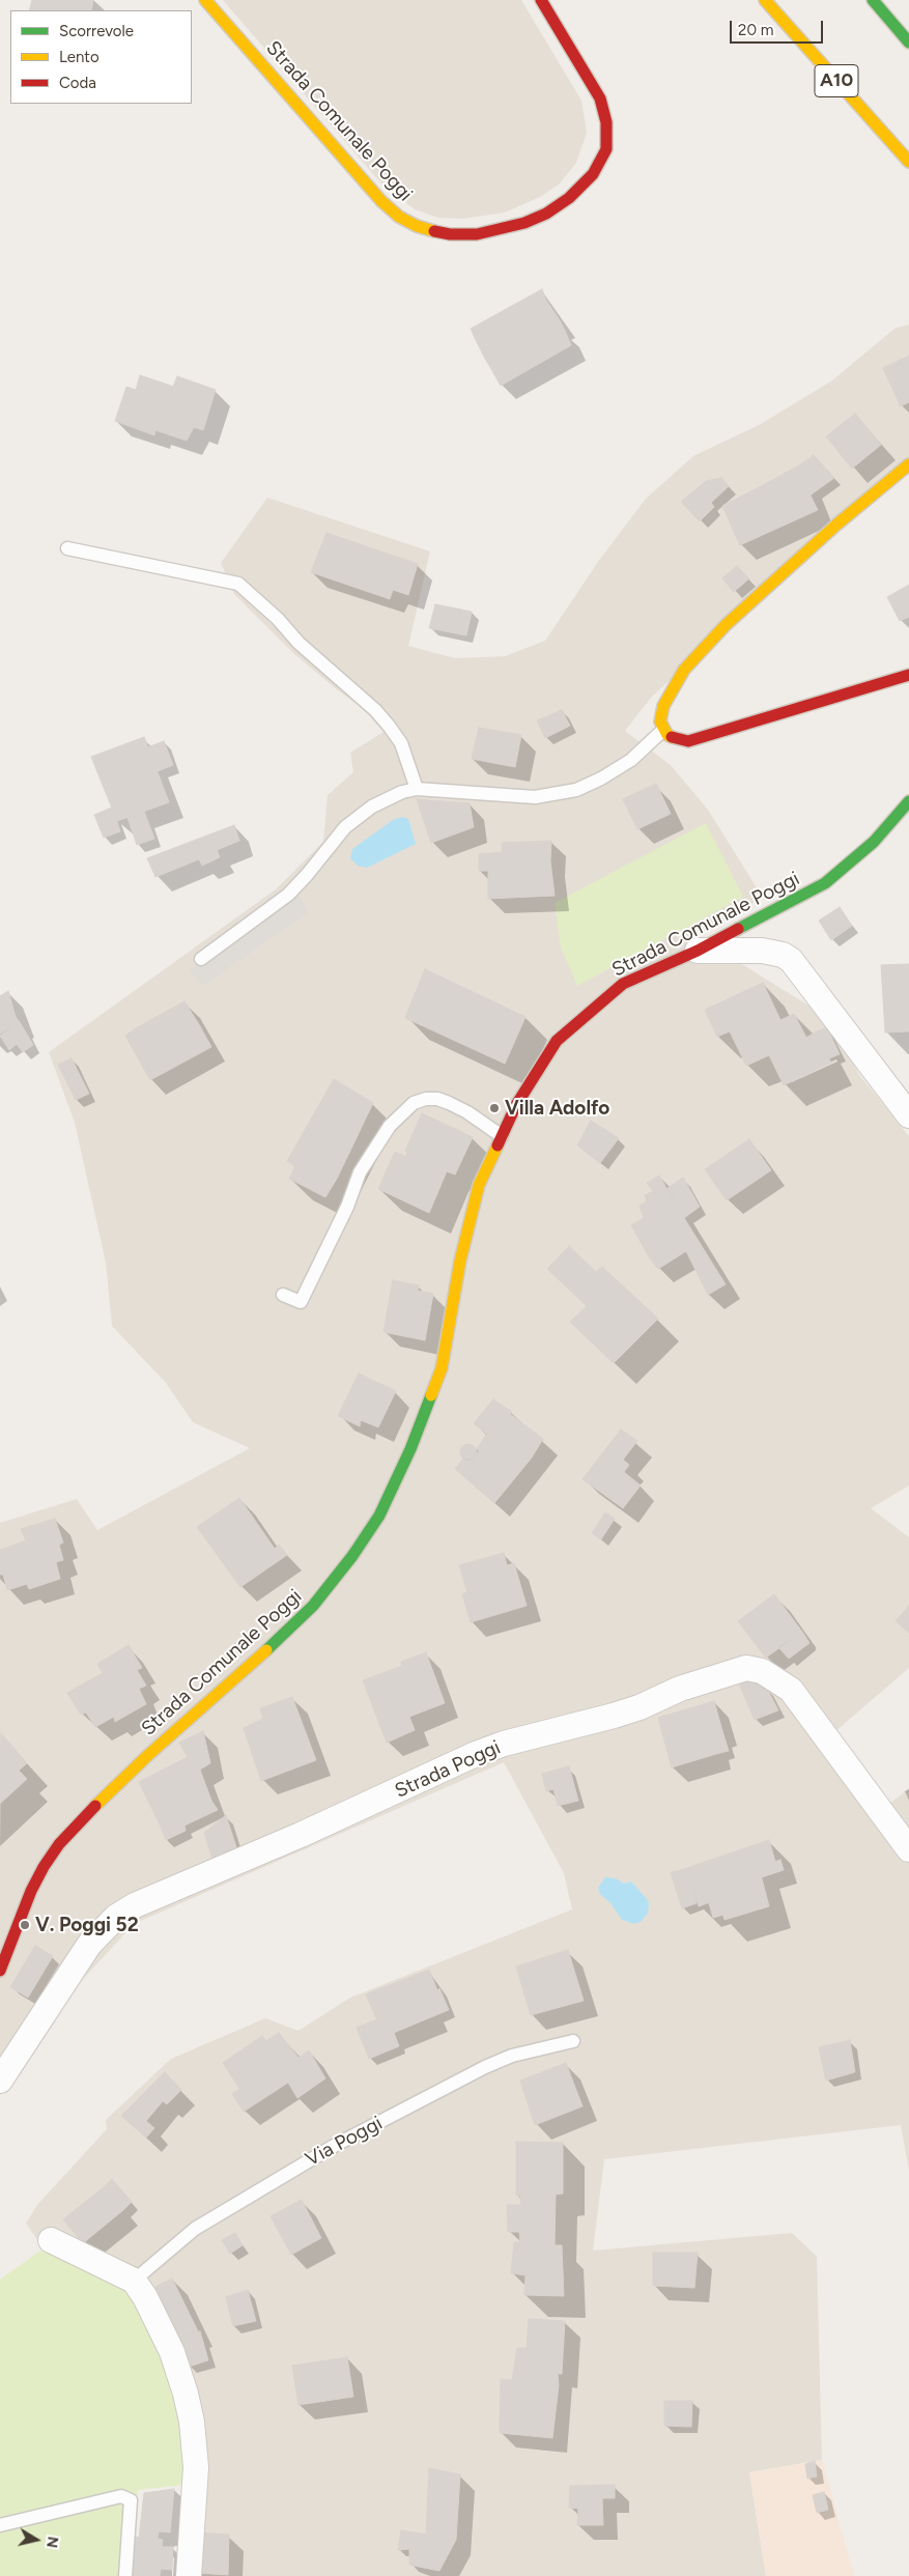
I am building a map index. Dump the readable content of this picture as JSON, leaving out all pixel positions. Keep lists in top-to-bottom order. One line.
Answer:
{"streets":{"main road":["A10","Strada Comunale Poggi"],"street":["Strada Poggi"],"lane":["Via Poggi"]},"places":["Villa Adolfo","V. Poggi 52"],"legend":["Scorrevole","Lento","Coda"],"scale_bar":"20 m","north":"right"}
